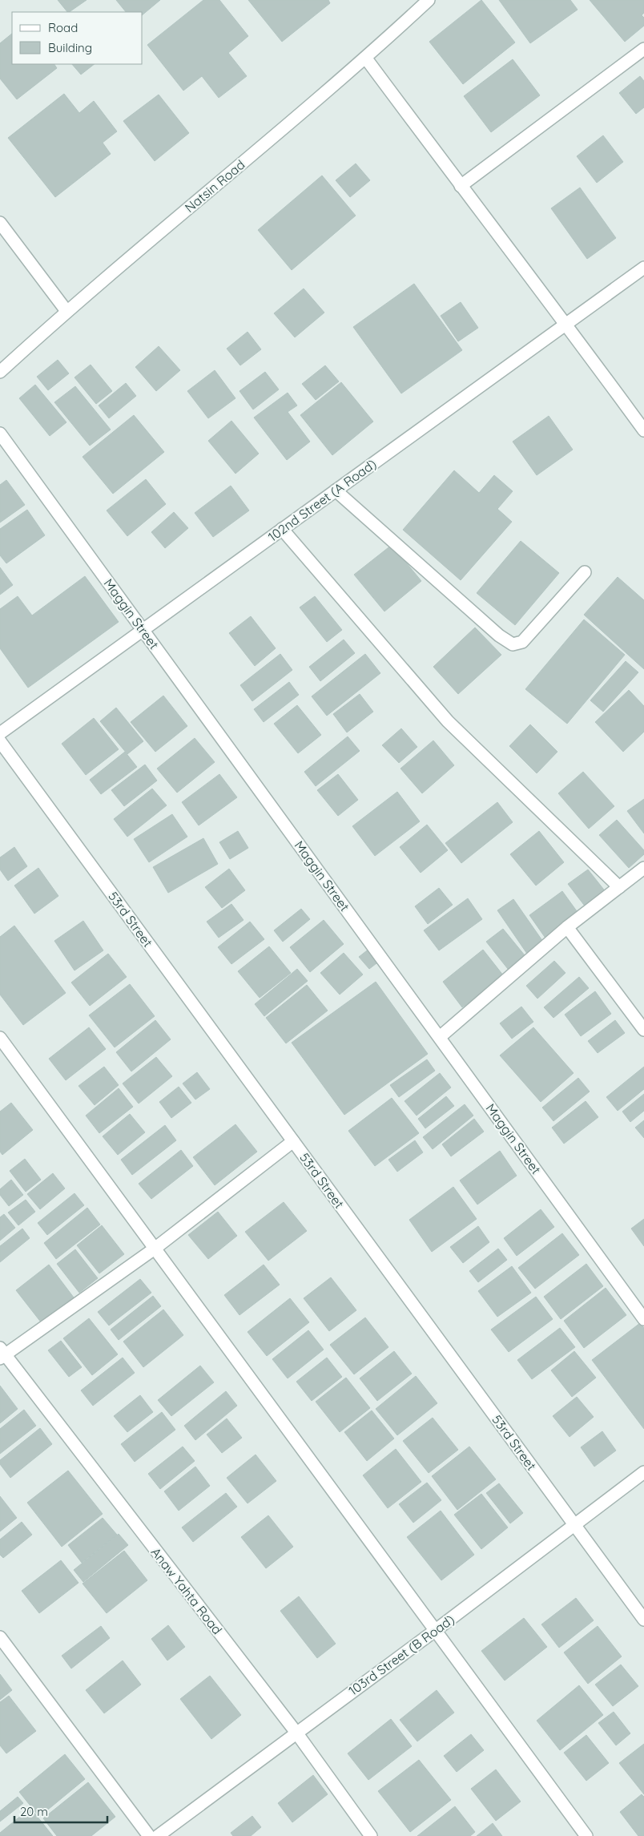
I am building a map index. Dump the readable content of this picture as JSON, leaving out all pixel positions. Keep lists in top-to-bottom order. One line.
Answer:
{"streets":{"street":["Natsin Road","102nd Street (A Road)","Maggin Street","53rd Street","Anaw Yahta Road","103rd Street (B Road)"]},"crossings":[["102nd Street (A Road)","Maggin Street"],["53rd Street","103rd Street (B Road)"],["Anaw Yahta Road","103rd Street (B Road)"]],"legend":["Road","Building"],"scale_bar":"20 m"}
